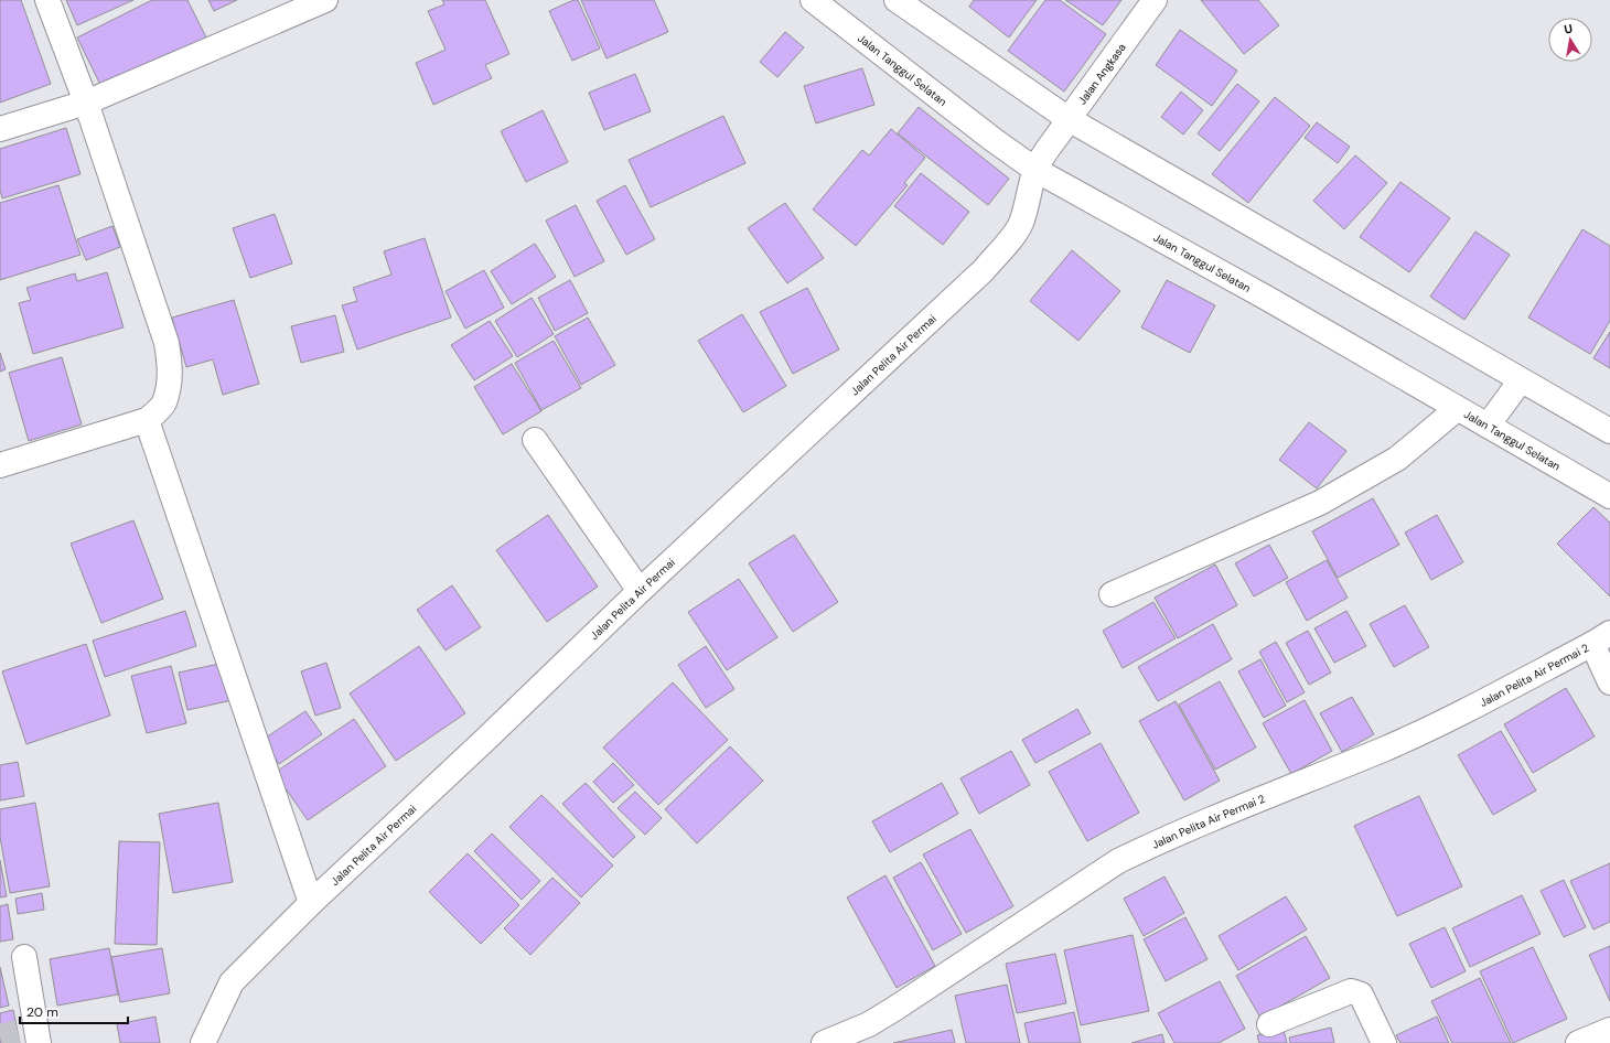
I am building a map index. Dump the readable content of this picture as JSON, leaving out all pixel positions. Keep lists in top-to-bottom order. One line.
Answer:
{"streets":{"street":["Jalan Tanggul Selatan","Jalan Angkasa","Jalan Pelita Air Permai","Jalan Pelita Air Permai 2"]},"crossings":[["Jalan Tanggul Selatan","Jalan Pelita Air Permai"],["Jalan Angkasa","Jalan Pelita Air Permai"]],"scale_bar":"20 m","north":"top"}
